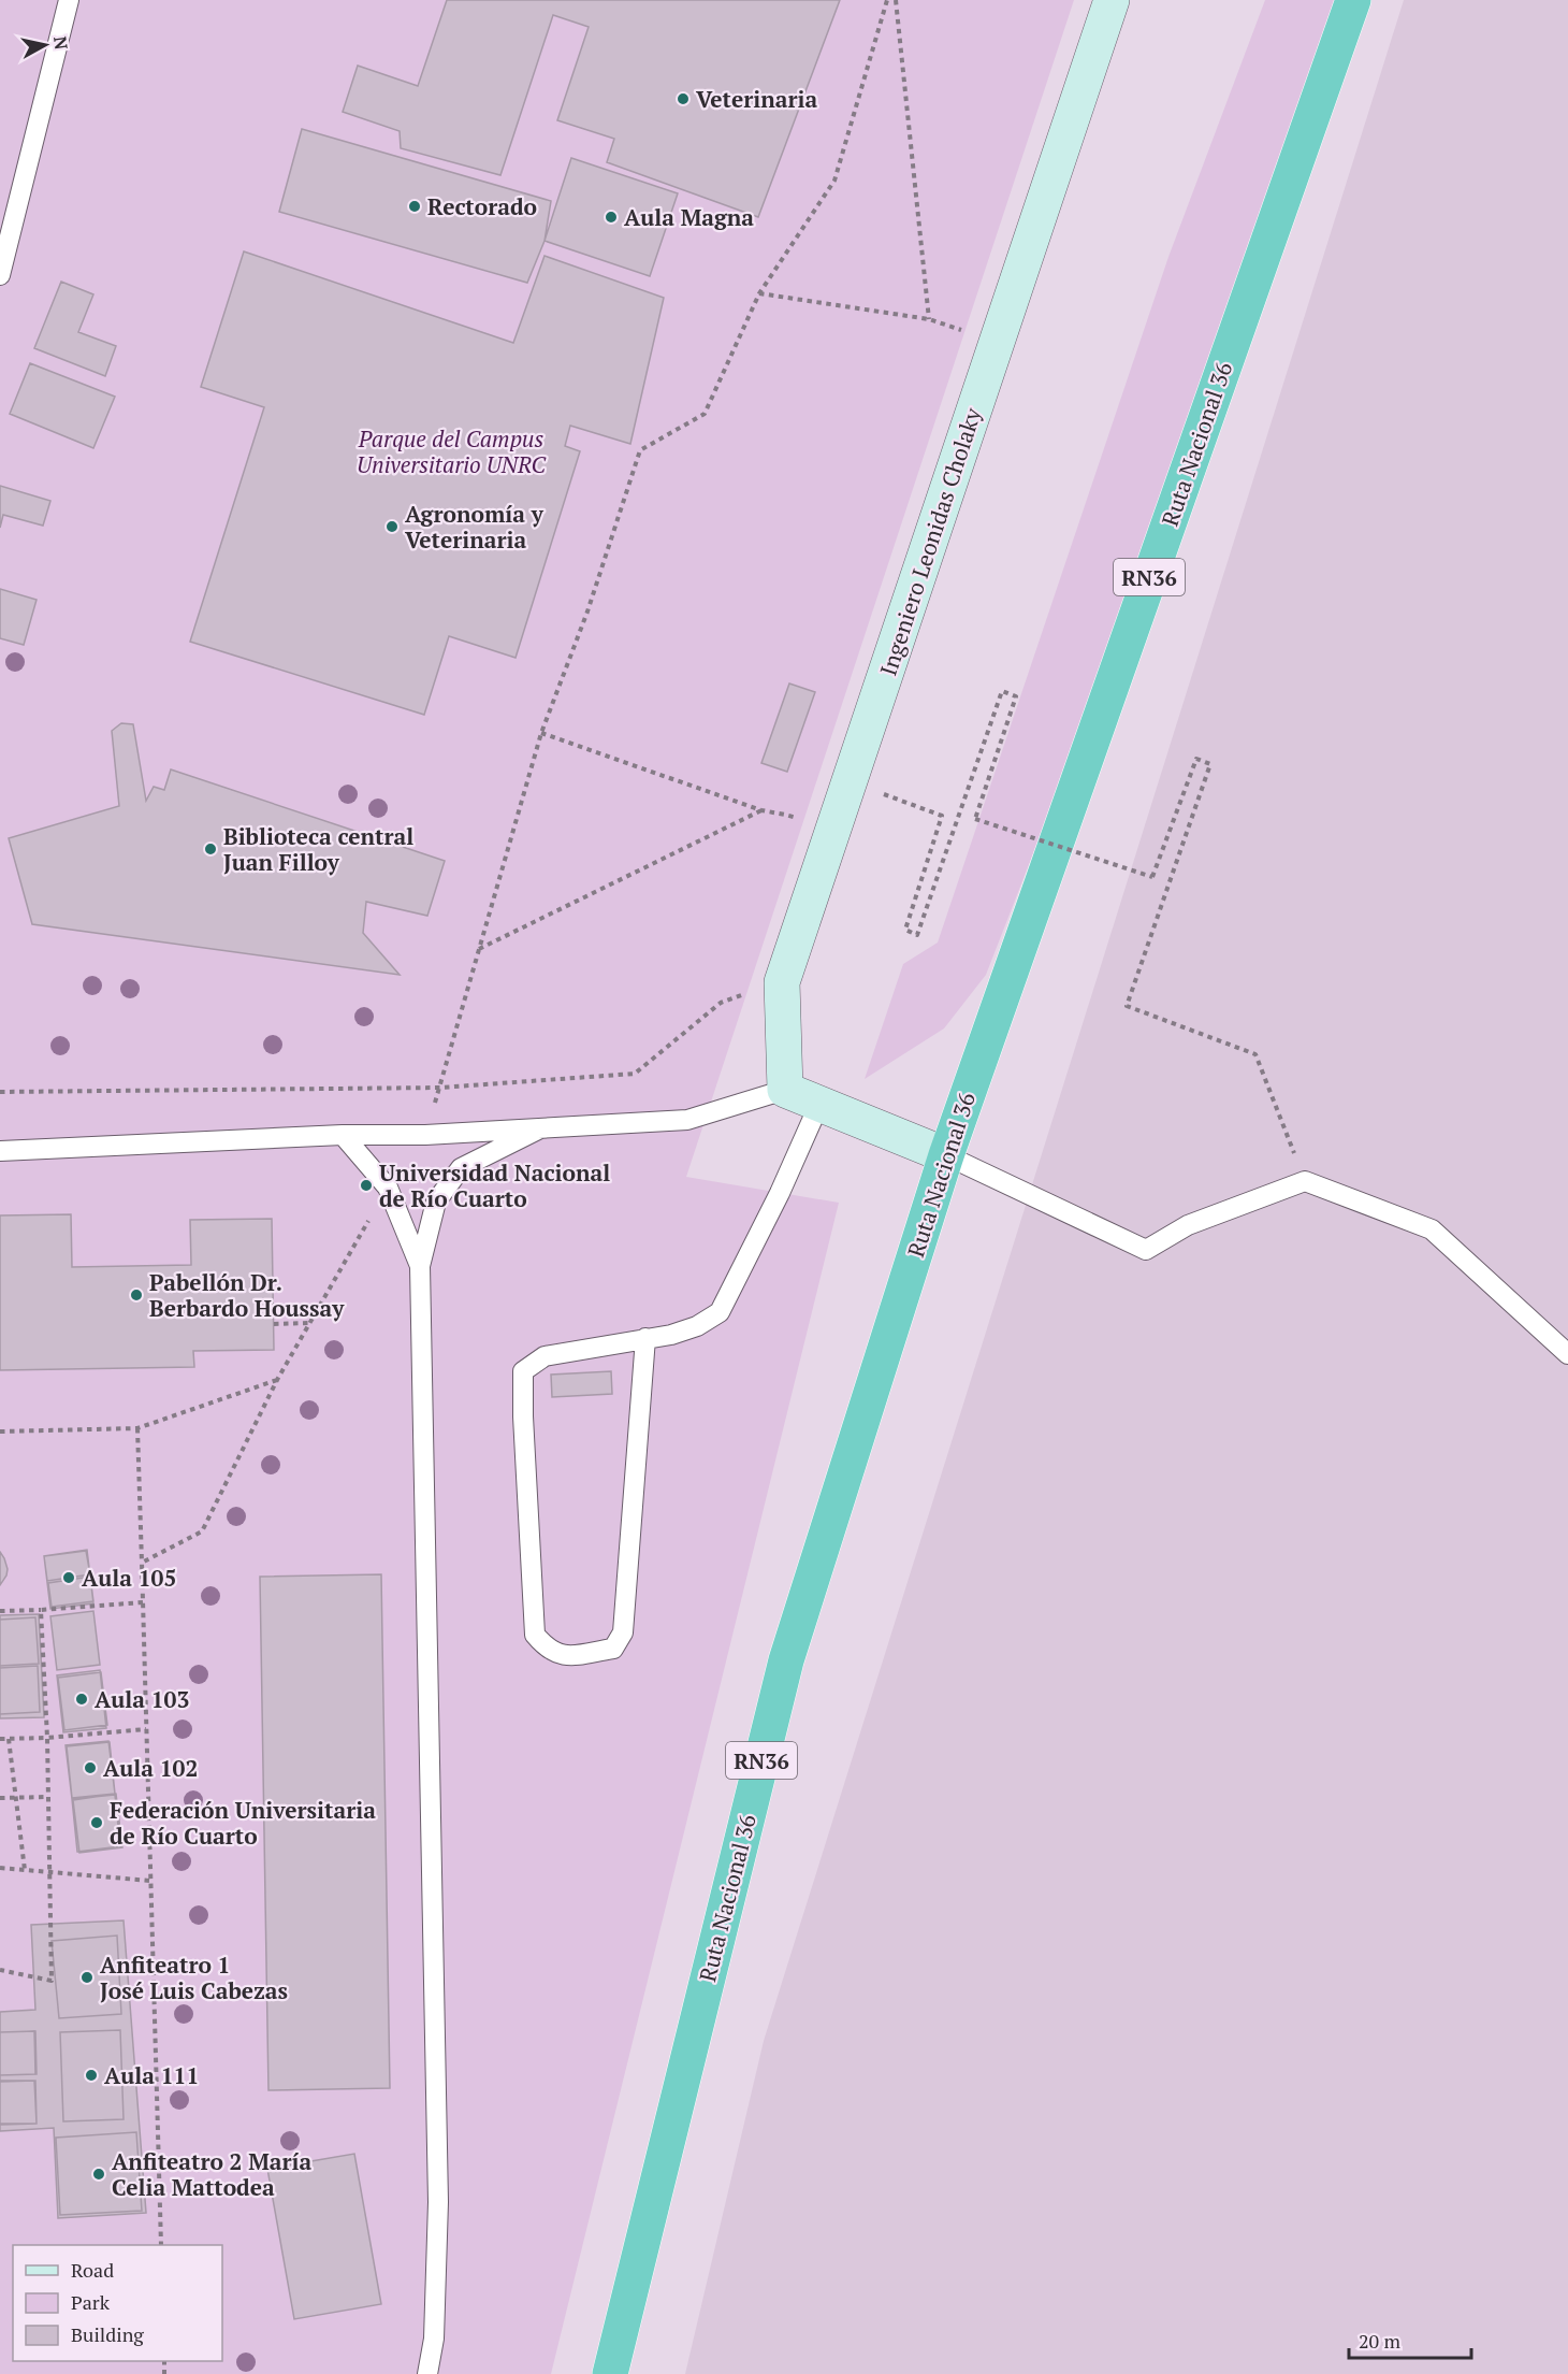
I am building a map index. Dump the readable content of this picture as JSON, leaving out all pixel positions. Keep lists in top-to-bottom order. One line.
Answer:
{"streets":{"highway":["Ruta Nacional 36","RN36"],"main road":["Ingeniero Leonidas Cholaky"]},"parks":["Parque del Campus Universitario UNRC"],"places":["Veterinaria","Rectorado","Aula Magna","Agronomía y Veterinaria","Biblioteca central Juan Filloy","Universidad Nacional de Río Cuarto","Pabellón Dr. Berbardo Houssay","Aula 105","Aula 103","Aula 102","Federación Universitaria de Río Cuarto","Anfiteatro 1 José Luis Cabezas","Aula 111","Anfiteatro 2 María Celia Mattodea"],"legend":["Road","Park","Building"],"scale_bar":"20 m","north":"right"}
